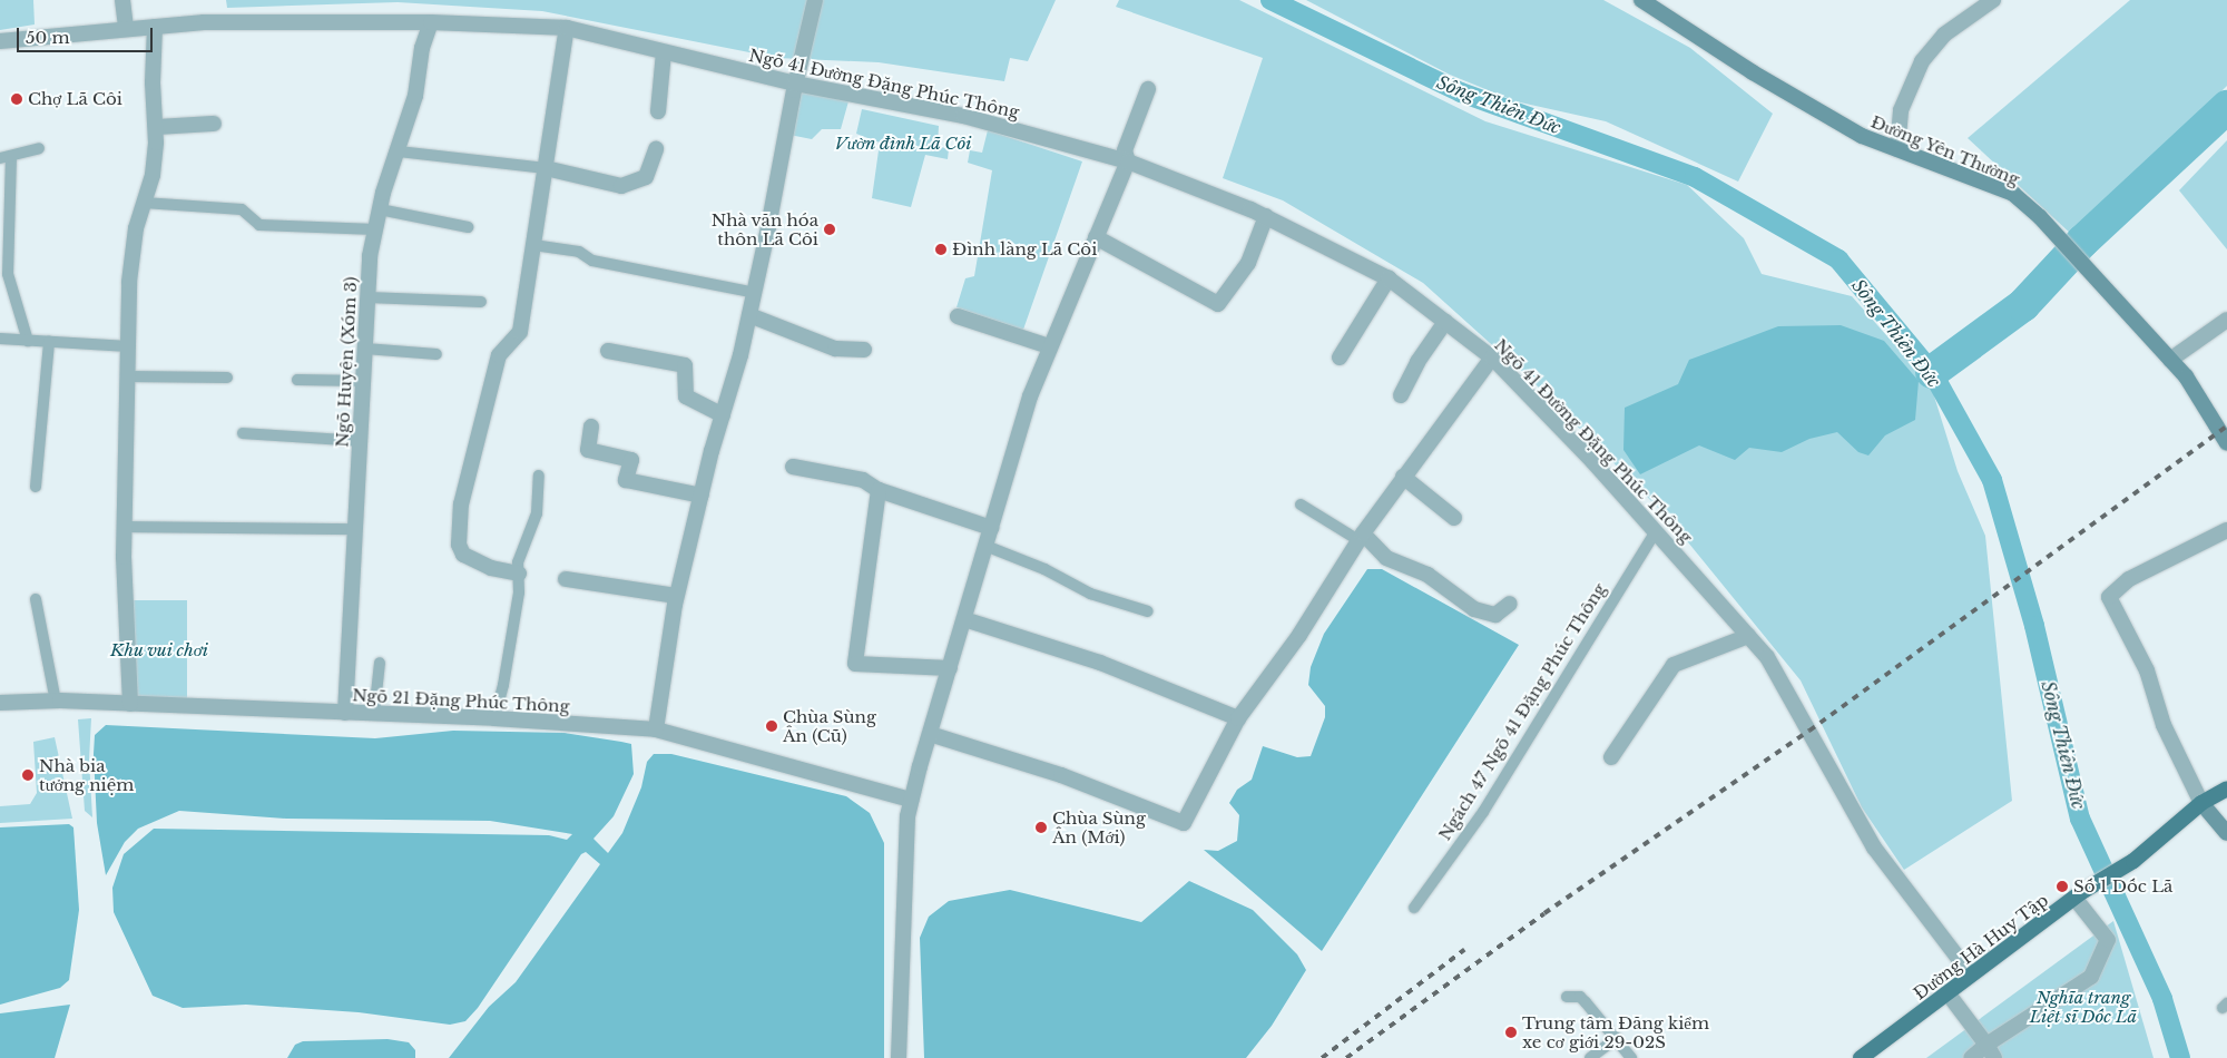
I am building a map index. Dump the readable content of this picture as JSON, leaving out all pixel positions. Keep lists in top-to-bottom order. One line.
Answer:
{"streets":{"main road":["Đường Yên Thường","Đường Hà Huy Tập"],"street":["Ngõ 41 Đường Đặng Phúc Thông","Ngõ Huyện (Xóm 3)","Ngõ 21 Đặng Phúc Thông"],"lane":["Ngách 47 Ngõ 41 Đặng Phúc Thông"]},"crossings":[["Ngõ 41 Đường Đặng Phúc Thông","Ngõ Huyện (Xóm 3)"],["Ngõ 41 Đường Đặng Phúc Thông","Ngách 47 Ngõ 41 Đặng Phúc Thông"],["Ngõ 41 Đường Đặng Phúc Thông","Đường Hà Huy Tập"],["Ngõ Huyện (Xóm 3)","Ngõ 21 Đặng Phúc Thông"]],"water":["Sông Thiên Đức"],"parks":["Vườn đình Lã Côi","Khu vui chơi","Nghĩa trang Liệt sĩ Dốc Lã"],"places":["Chợ Lã Côi","Nhà văn hóa thôn Lã Côi","Đình làng Lã Côi","Chùa Sùng Ân (Cũ)","Nhà bia tưởng niệm","Chùa Sùng Ân (Mới)","Số 1 Dốc Lã","Trung tâm Đăng kiểm xe cơ giới 29-02S"],"scale_bar":"50 m"}
